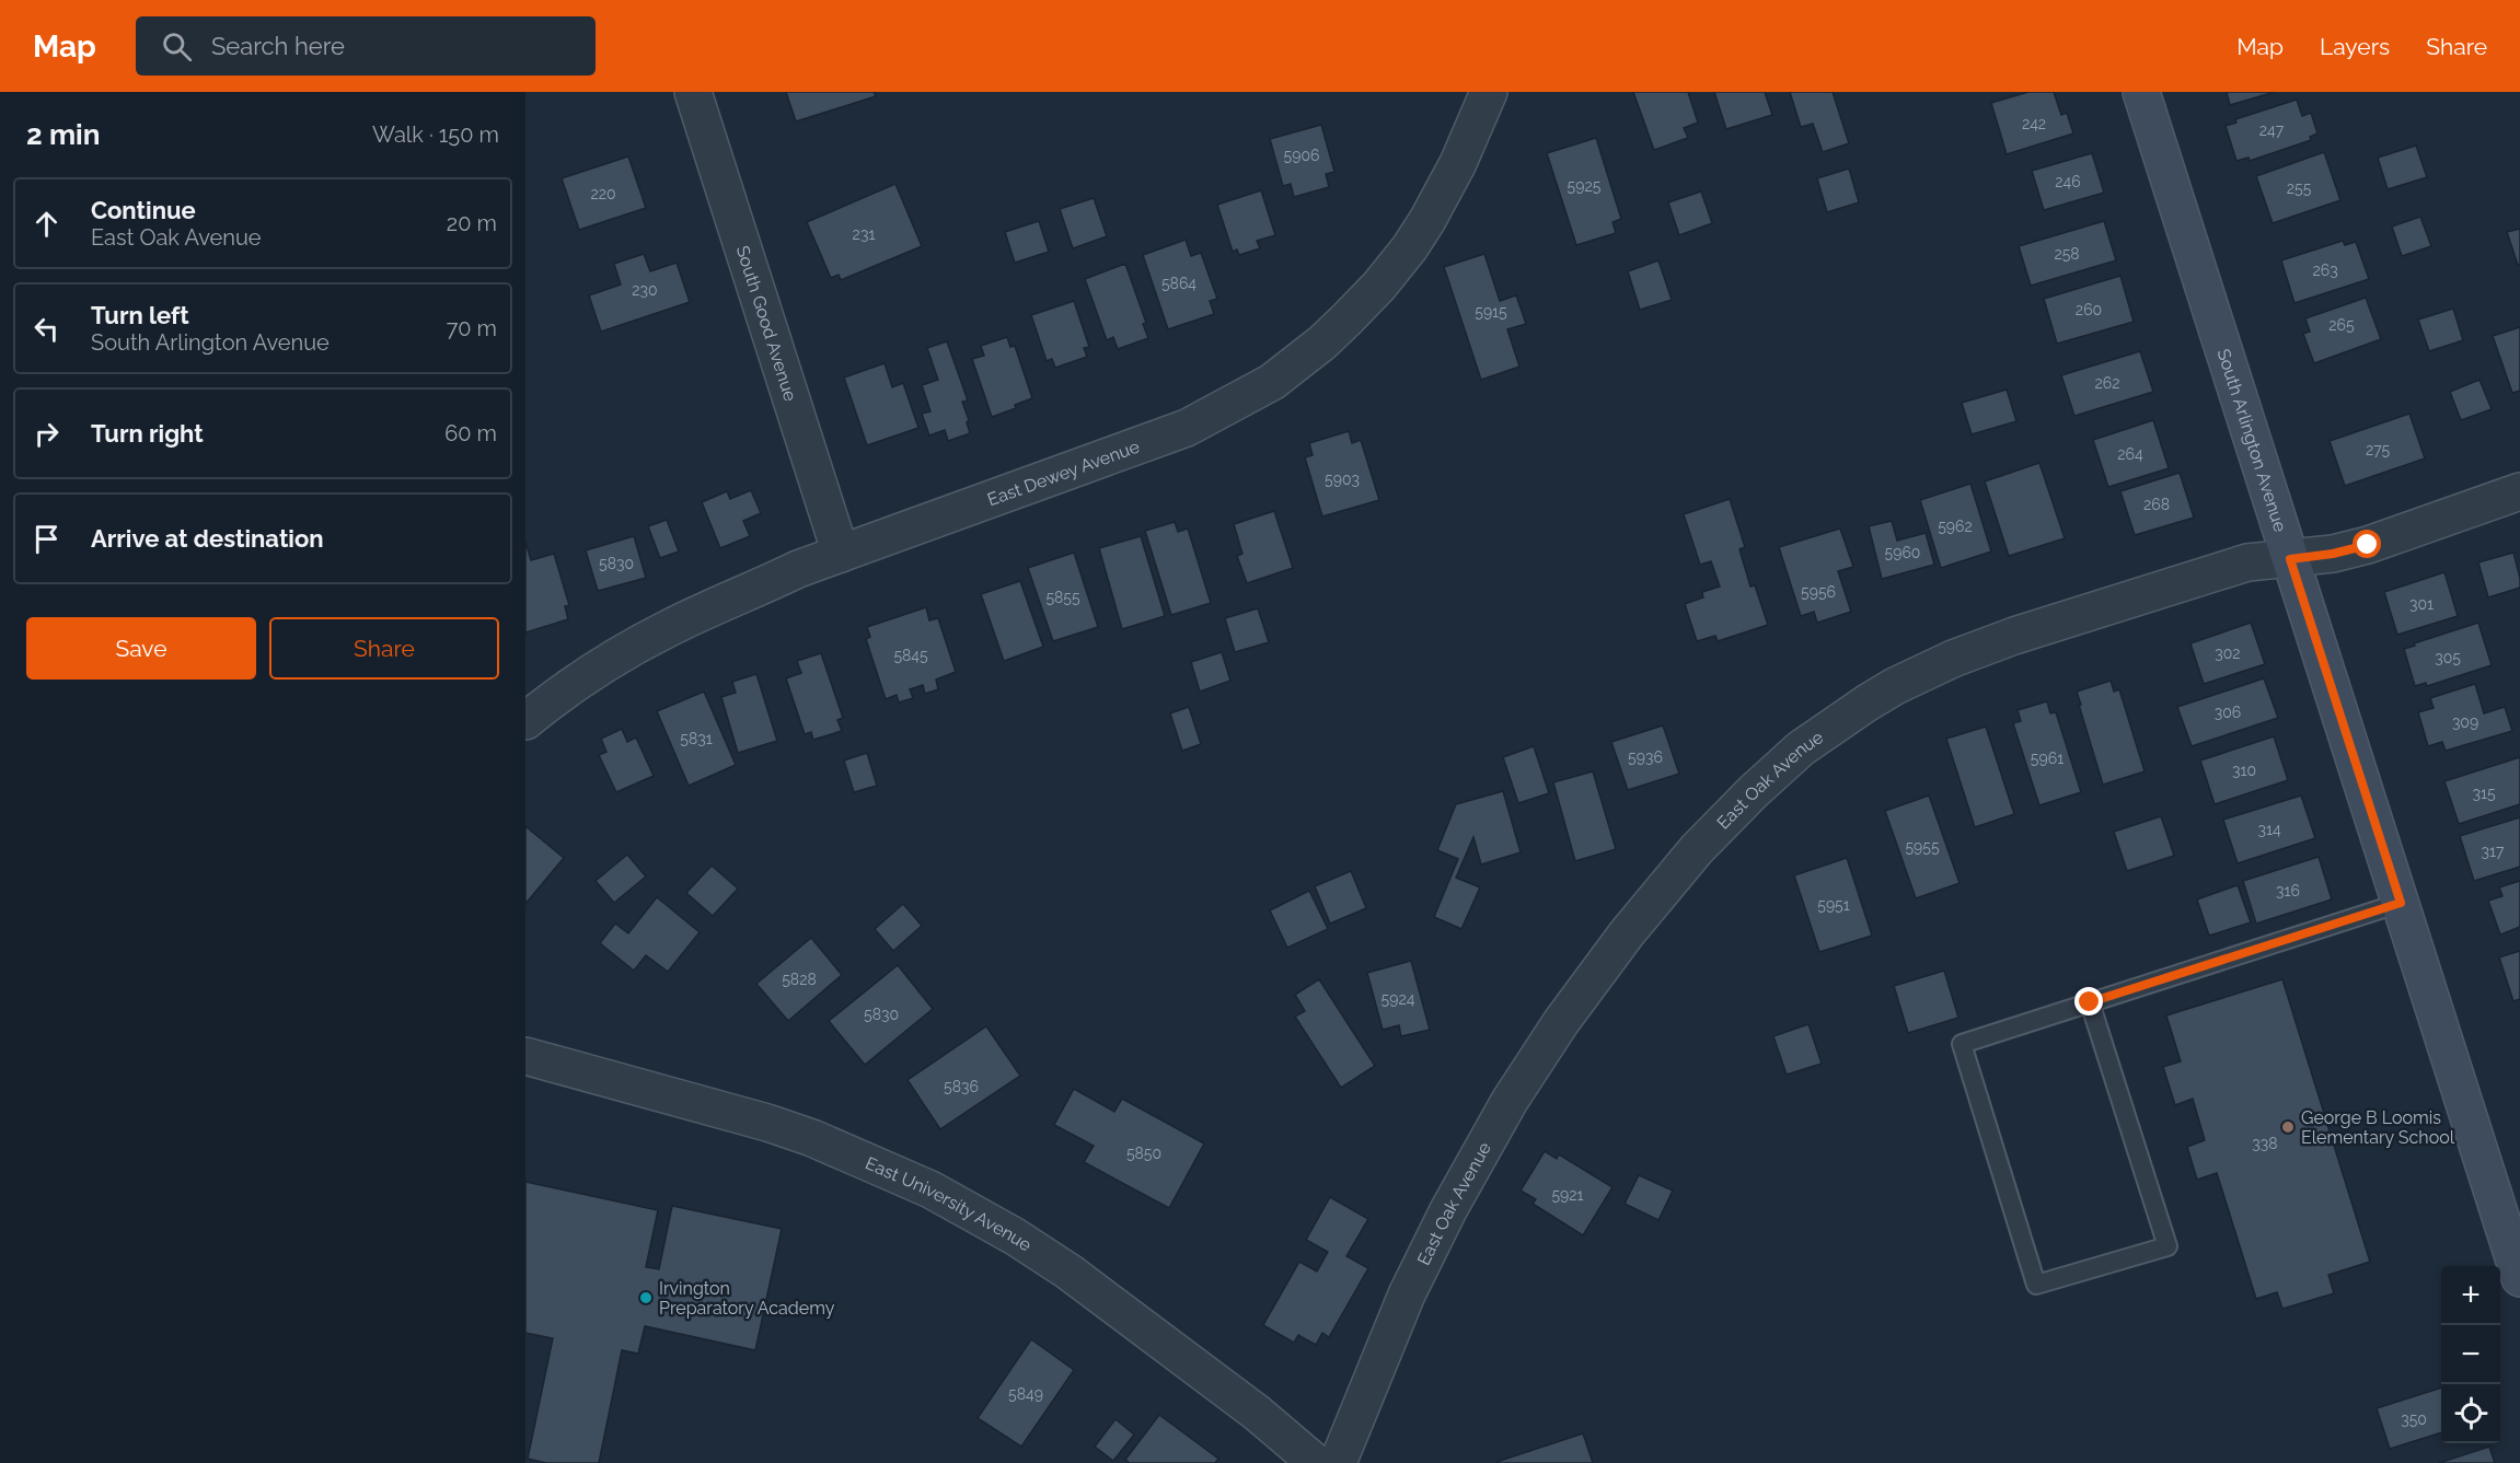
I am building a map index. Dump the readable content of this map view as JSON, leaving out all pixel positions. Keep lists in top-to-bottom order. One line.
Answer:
{"streets":{"main road":["South Arlington Avenue"],"street":["South Good Avenue","East Dewey Avenue","East Oak Avenue","East University Avenue"]},"crossings":[["South Good Avenue","East Dewey Avenue"],["South Arlington Avenue","East Oak Avenue"]],"places":["George B Loomis Elementary School","Irvington Preparatory Academy"],"house_numbers":["242","247","5906","246","5925","255","220","231","258","263","5864","230","260","5915","265","262","275","264","5903","268","5962","5960","5830","5956","5855","301","302","5845","305","306","309","5831","5936","5961","310","315","314","5955","317","316","5951","5828","5924","5830","5836","338","5850","5921","5849","350"],"page":{"header":"Map","search":"Search here","nav":["Map","Layers","Share"],"heading":["2 min","Walk · 150 m"],"list":[["Continue","East Oak Avenue","20 m"],["Turn left","South Arlington Avenue","70 m"],["Turn right","60 m"],"Arrive at destination"],"buttons":["Save","Share"],"map_buttons":["+","−"]}}
